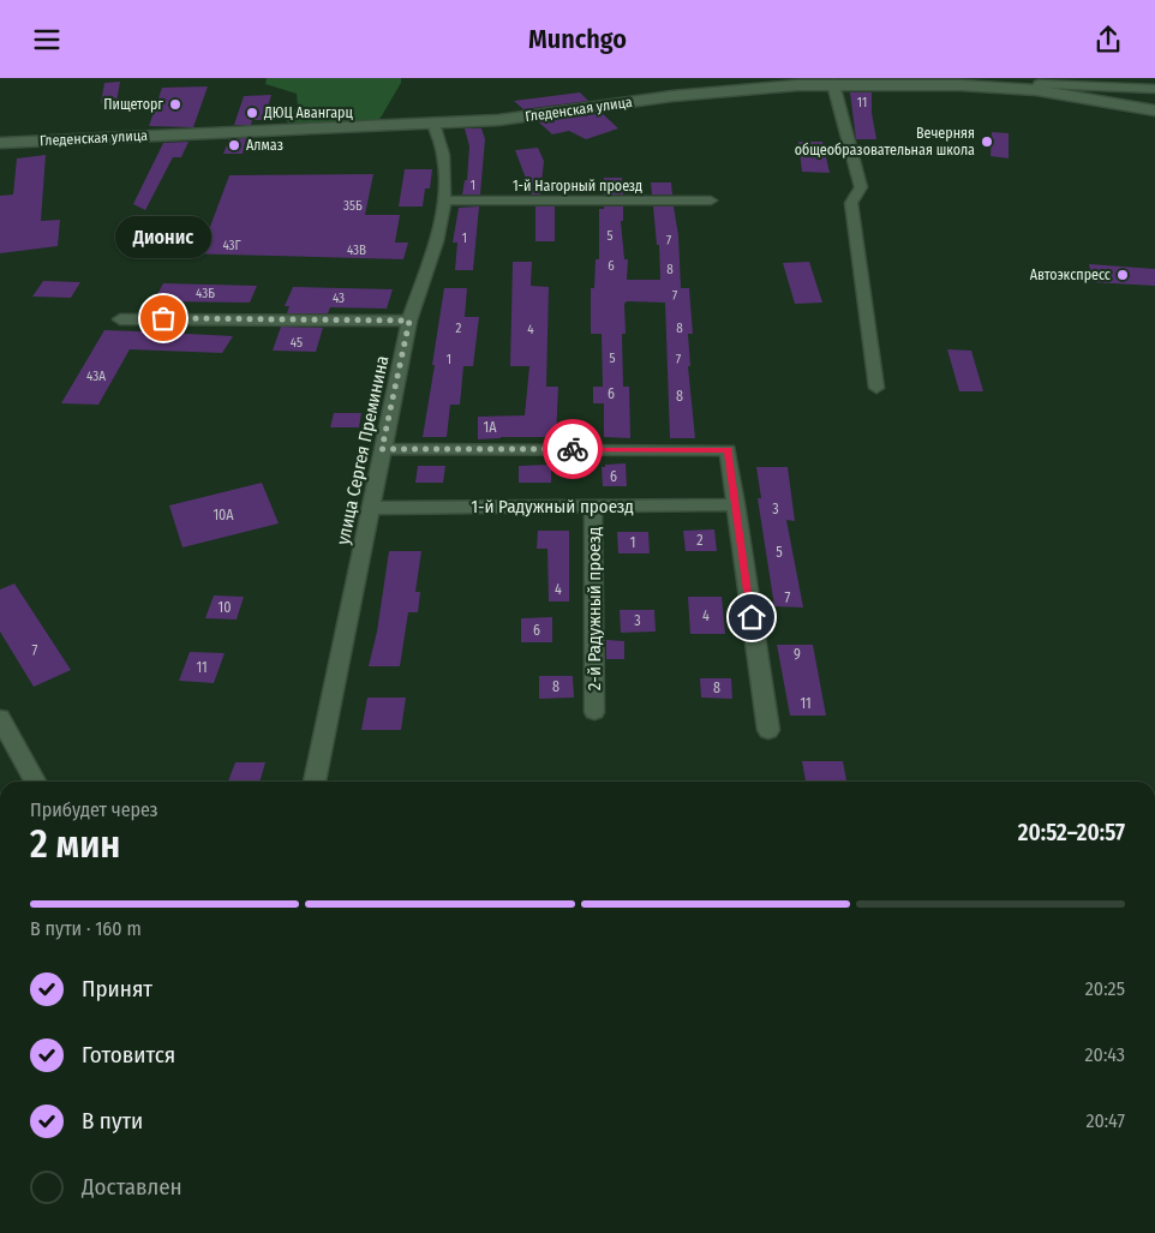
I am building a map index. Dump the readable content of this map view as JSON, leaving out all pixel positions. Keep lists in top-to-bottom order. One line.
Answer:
{"streets":{"main road":["Гледенская улица"],"street":["1-й Нагорный проезд","улица Сергея Преминина","1-й Радужный проезд","2-й Радужный проезд"]},"crossings":[["Гледенская улица","улица Сергея Преминина"],["1-й Нагорный проезд","улица Сергея Преминина"],["улица Сергея Преминина","1-й Радужный проезд"],["1-й Радужный проезд","2-й Радужный проезд"]],"places":["Пищеторг","ДЮЦ Авангарц","Вечерняя общеобразовательная школа","Алмаз","Автоэкспресс","Дионис"],"house_numbers":["11","1","35Б","5","1","7","43Г","43В","6","8","43Б","7","43","2","8","4","45","5","1","7","43А","6","8","1А","6","3","10А","2","1","5","4","7","10","4","3","6","7","9","11","8","8","11"],"page":{"header":"Munchgo","bubble":"Дионис","heading":["2 мин","Прибудет через","20:52–20:57"],"bar":"В пути · 160 m","list":[["Принят","20:25"],["Готовится","20:43"],["В пути","20:47"],"Доставлен"]}}
